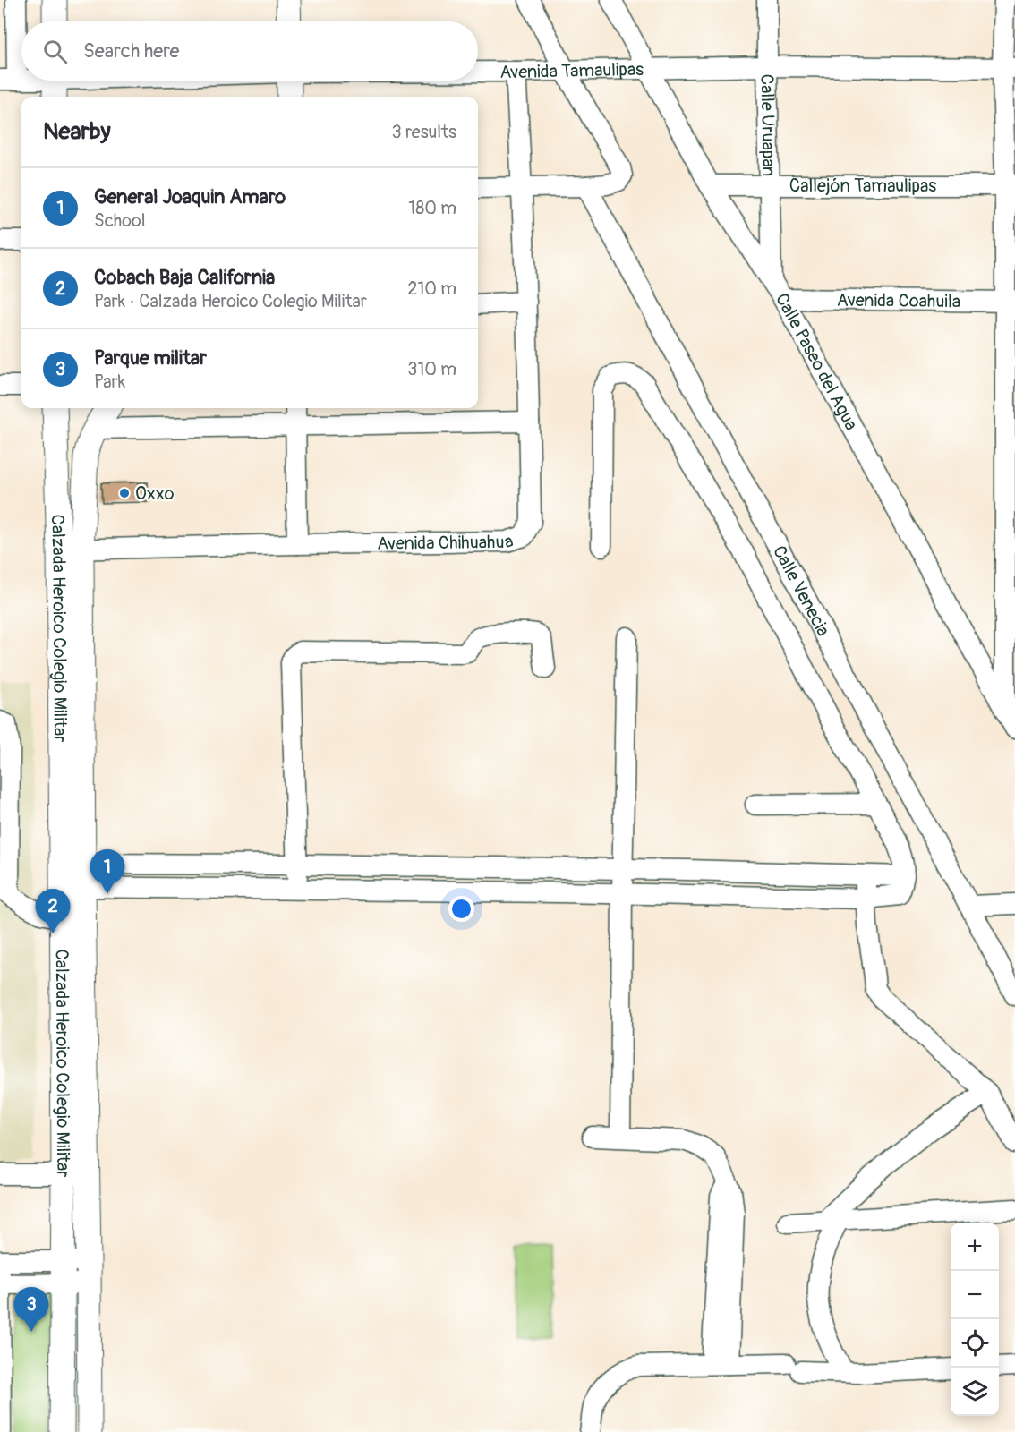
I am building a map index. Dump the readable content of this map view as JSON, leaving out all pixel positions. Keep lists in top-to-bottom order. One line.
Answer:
{"streets":{"main road":["Calzada Heroico Colegio Militar"],"street":["Avenida Tamaulipas","Calle Uruapan","Callejón Tamaulipas","Avenida Coahuila","Calle Paseo del Agua","Avenida Chihuahua","Calle Venecia"]},"crossings":[["Avenida Tamaulipas","Calle Uruapan"],["Avenida Tamaulipas","Calle Paseo del Agua"],["Avenida Tamaulipas","Avenida Chihuahua"],["Calle Uruapan","Callejón Tamaulipas"],["Calle Uruapan","Calle Paseo del Agua"],["Callejón Tamaulipas","Calle Paseo del Agua"],["Avenida Coahuila","Calle Paseo del Agua"],["Avenida Chihuahua","Calzada Heroico Colegio Militar"]],"places":["Oxxo"],"page":{"search":"Search here","heading":["Nearby","3 results"],"list":[{"mark":"1","name":"General Joaquin Amaro","note":"School","value":"180 m"},{"mark":"2","name":"Cobach Baja California","note":"Park · Calzada Heroico Colegio Militar","value":"210 m"},{"mark":"3","name":"Parque militar","note":"Park","value":"310 m"}],"pins":["1","2","3"],"map_buttons":["+","−"]}}
